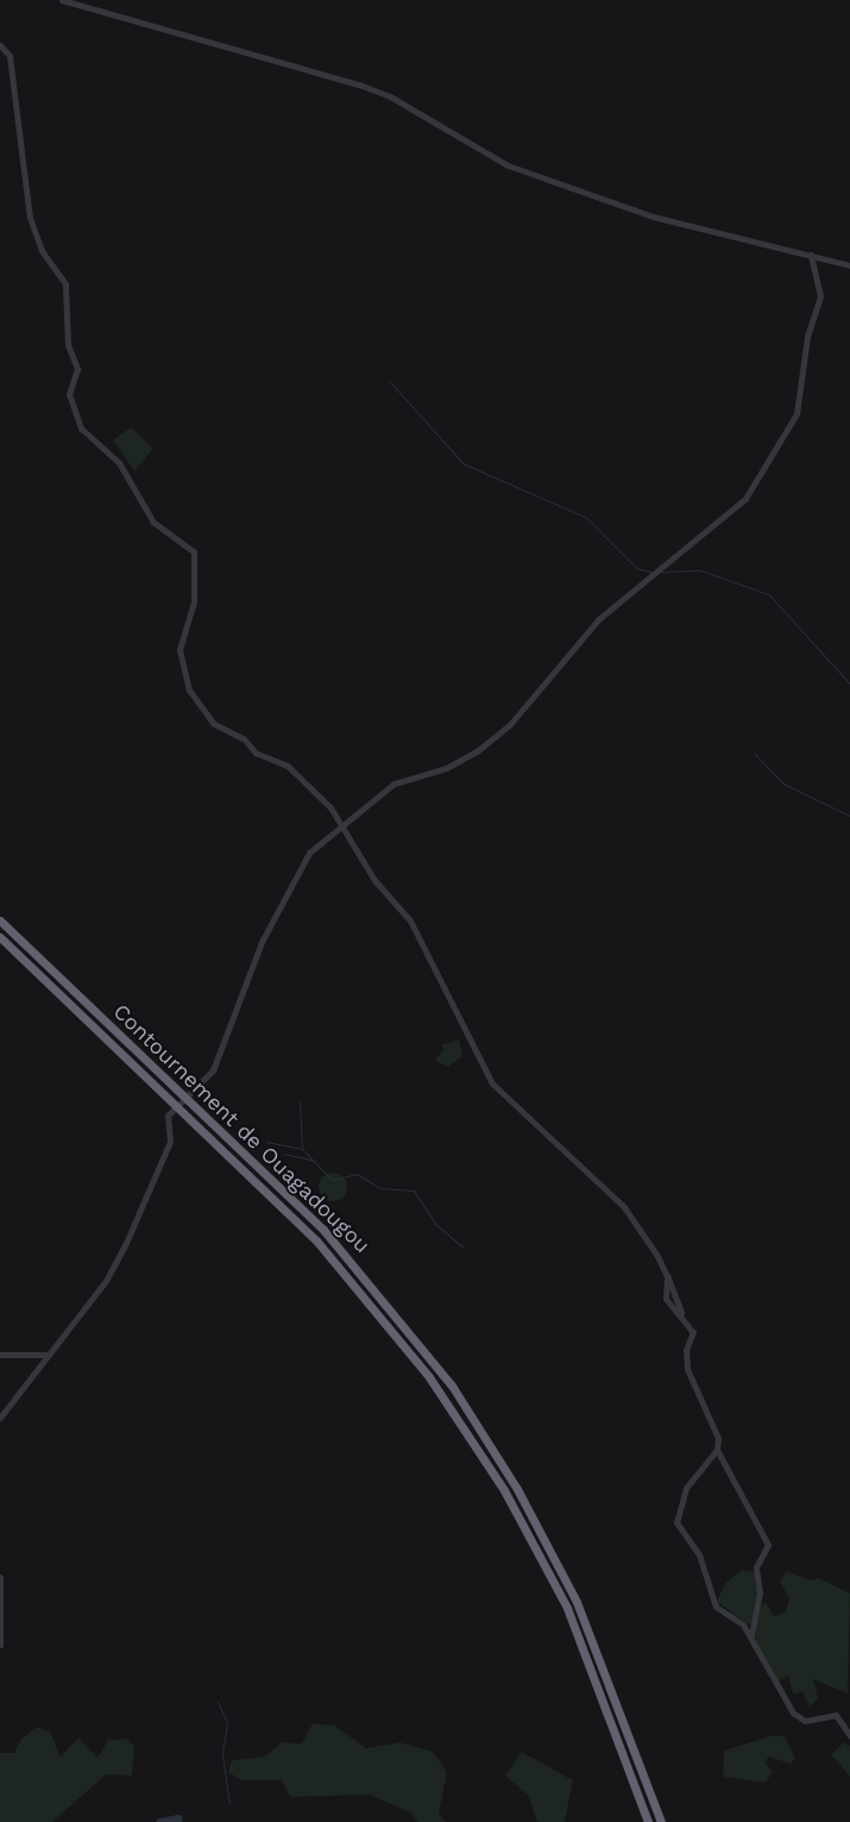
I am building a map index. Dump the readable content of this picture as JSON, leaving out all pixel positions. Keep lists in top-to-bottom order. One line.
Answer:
{"streets":{"highway":["Contournement de Ouagadougou"]}}
